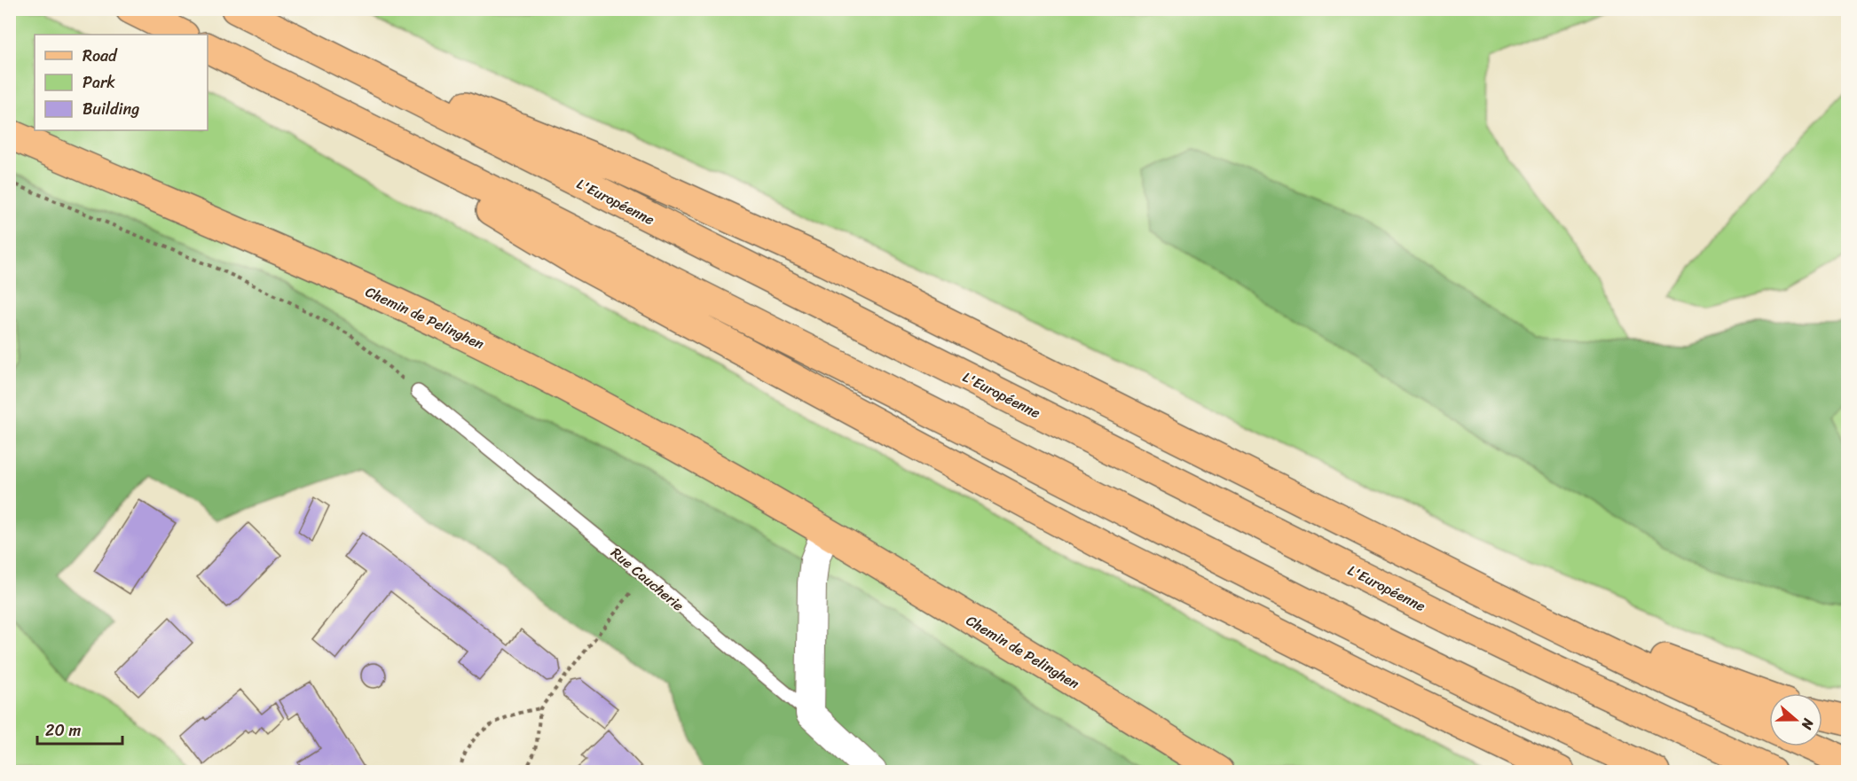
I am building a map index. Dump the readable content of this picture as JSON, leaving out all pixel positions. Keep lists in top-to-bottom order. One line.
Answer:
{"streets":{"main road":["L'Européenne","Chemin de Pelinghen"],"street":["Rue Caucherie"]},"legend":["Road","Park","Building"],"scale_bar":"20 m","north":"right"}
